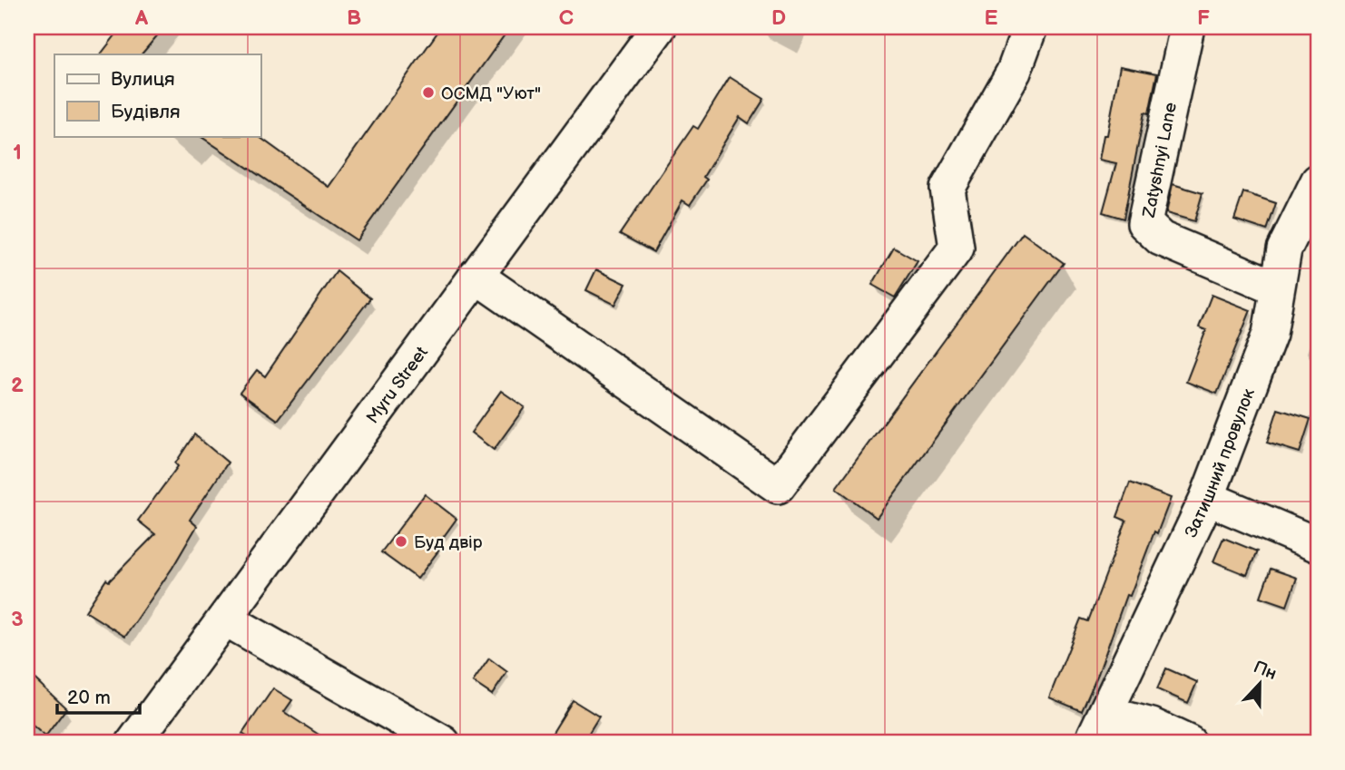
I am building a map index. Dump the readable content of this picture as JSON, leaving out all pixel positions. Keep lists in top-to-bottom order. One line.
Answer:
{"streets":{"street":["Zatyshnyi Lane","Myru Street","Затишний провулок"]},"crossings":[["Zatyshnyi Lane","Затишний провулок"]],"places":["ОСМД \"Уют\"","Буд двір"],"legend":["Вулиця","Будівля"],"scale_bar":"20 m","north":"top","grid":{"columns":["A","B","C","D","E","F"],"rows":["1","2","3"]}}
